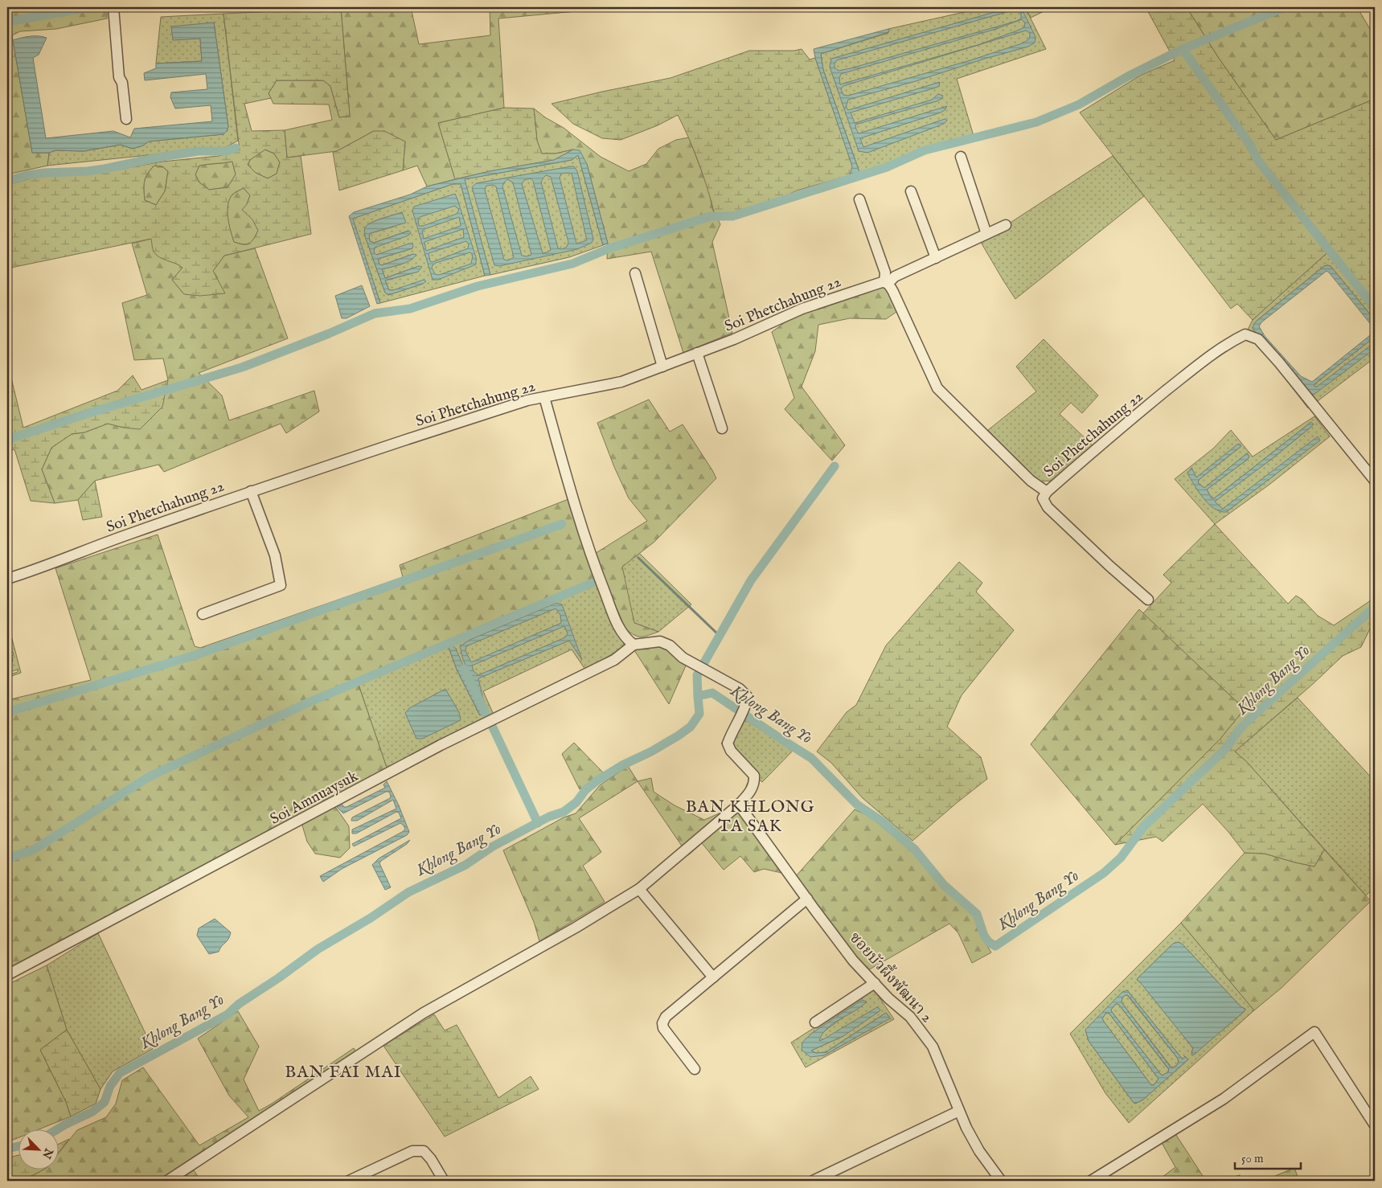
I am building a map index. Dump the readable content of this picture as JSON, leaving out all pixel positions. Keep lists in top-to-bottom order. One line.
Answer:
{"streets":{"street":["Soi Phetchahung 22","Soi Amnuaysuk","ซอยบัวผึ้งพัฒนา 2"]},"districts":["BAN KHLONG TA SAK","BAN FAI MAI"],"water":["Khlong Bang Yo"],"scale_bar":"50 m","north":"bottom right"}
